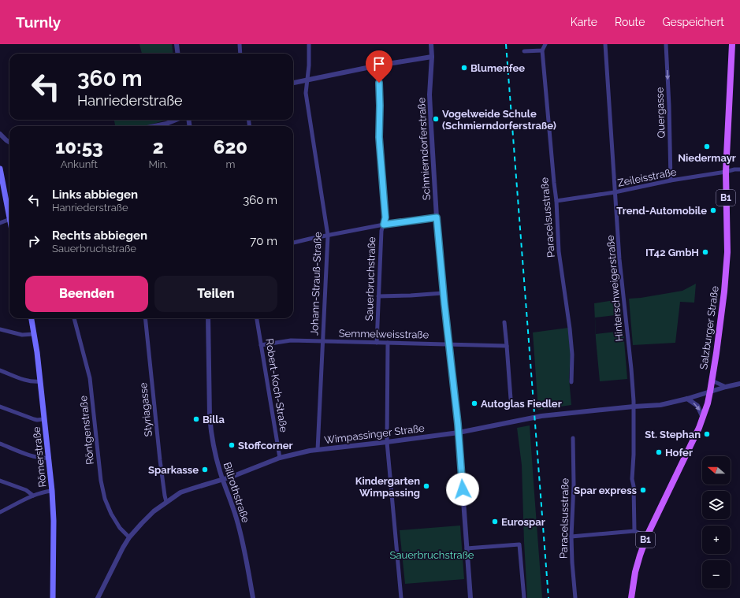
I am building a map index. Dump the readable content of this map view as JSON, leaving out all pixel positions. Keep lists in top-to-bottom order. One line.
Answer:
{"streets":{"main road":["B1","Salzburger Straße","Römerstraße"],"street":["Quergasse","Schmierndorferstraße","Zeileisstraße","Paracelsusstraße","Sauerbruchstraße","Johann-Strauß-Straße","Hinterschweigerstraße","Semmelweisstraße","Robert-Koch-Straße","Styriagasse","Röntgenstraße","Wimpassinger Straße","Billrothstraße"]},"crossings":[["Quergasse","Zeileisstraße"],["Schmierndorferstraße","Semmelweisstraße"],["Schmierndorferstraße","Wimpassinger Straße"],["Zeileisstraße","Paracelsusstraße"],["Zeileisstraße","Hinterschweigerstraße"],["Zeileisstraße","Salzburger Straße"],["Sauerbruchstraße","Semmelweisstraße"],["Johann-Strauß-Straße","Semmelweisstraße"],["Johann-Strauß-Straße","Wimpassinger Straße"],["Hinterschweigerstraße","Wimpassinger Straße"],["Salzburger Straße","Wimpassinger Straße"],["Semmelweisstraße","Robert-Koch-Straße"],["Robert-Koch-Straße","Wimpassinger Straße"],["Styriagasse","Wimpassinger Straße"],["Röntgenstraße","Wimpassinger Straße"],["Wimpassinger Straße","Billrothstraße"]],"one_way":["Quergasse"],"parks":["Sauerbruchstraße"],"places":["Blumenfee","Vogelweide Schule (Schmierndorferstraße)","Niedermayr","Trend-Automobile","IT42 GmbH","Autoglas Fiedler","Billa","St. Stephan","Stoffcorner","Hofer","Sparkasse","Kindergarten Wimpassing","Spar express","Eurospar"],"north":"left","page":{"header":"Turnly","nav":["Karte","Route","Gespeichert"],"turn":["360 m","Hanriederstraße"],"eta":["10:53","Ankunft","2","Min.","620","m"],"list":[{"name":"Links abbiegen","note":"Hanriederstraße","value":"360 m"},{"name":"Rechts abbiegen","note":"Sauerbruchstraße","value":"70 m"}],"buttons":["Beenden","Teilen"],"map_buttons":["+","−"]}}
